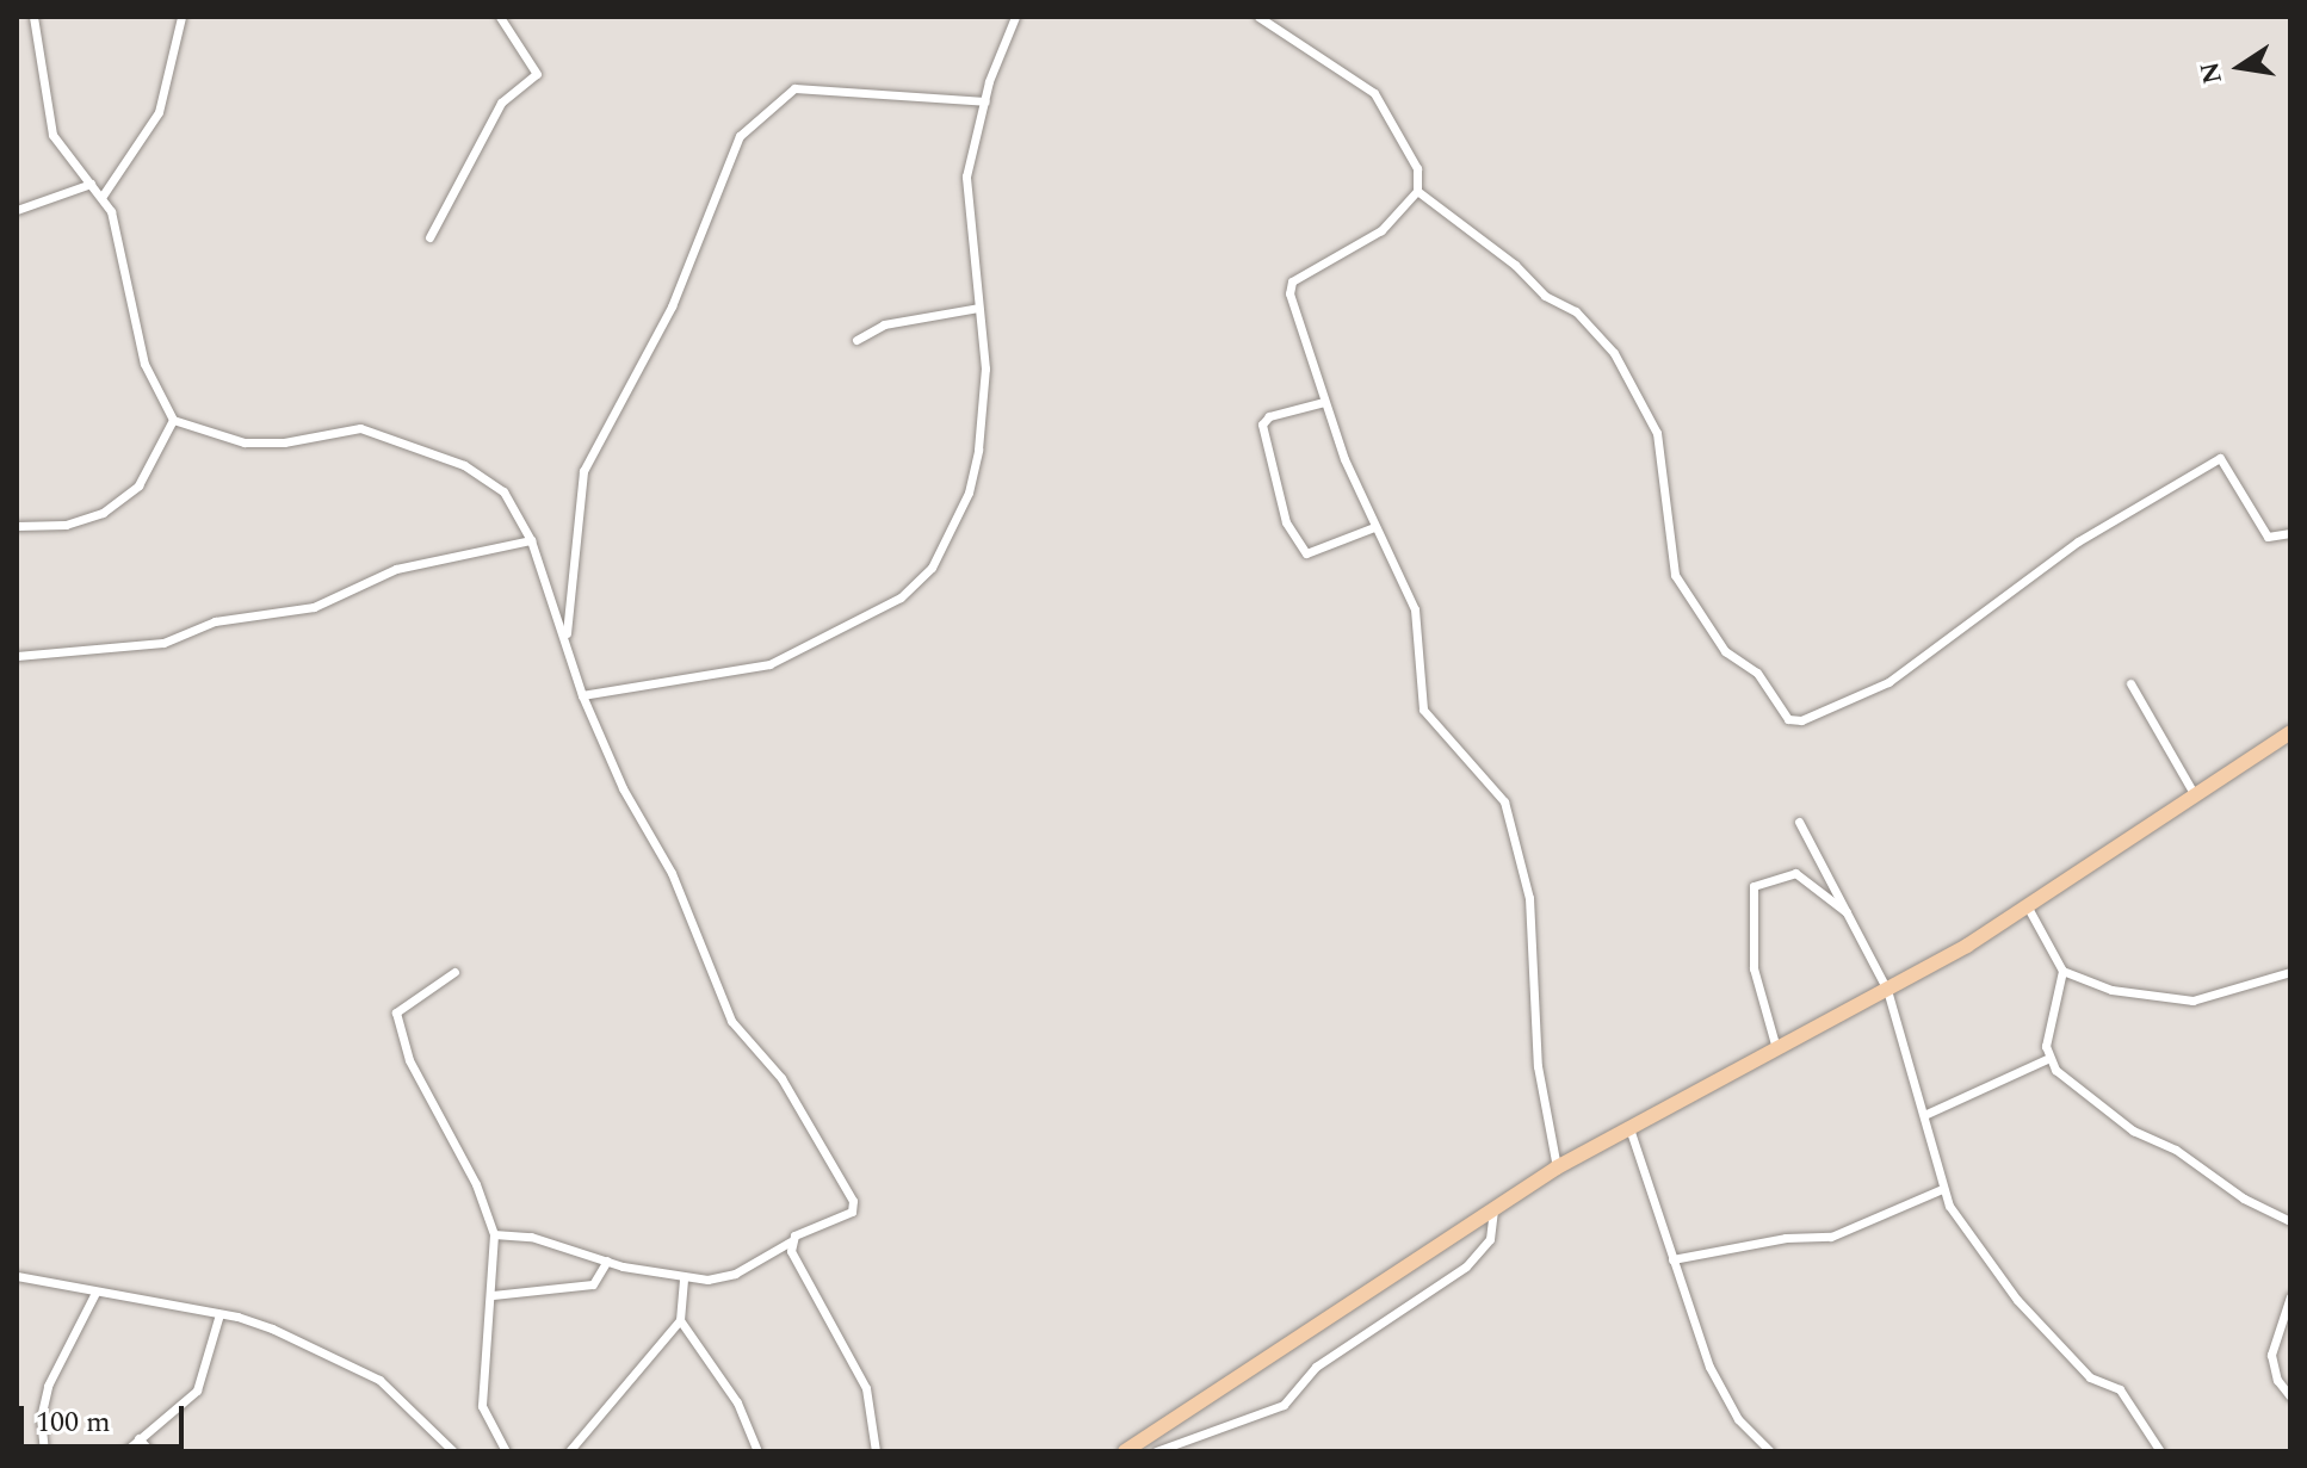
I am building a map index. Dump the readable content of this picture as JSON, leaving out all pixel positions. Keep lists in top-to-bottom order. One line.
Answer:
{"scale_bar":"100 m","north":"left"}
